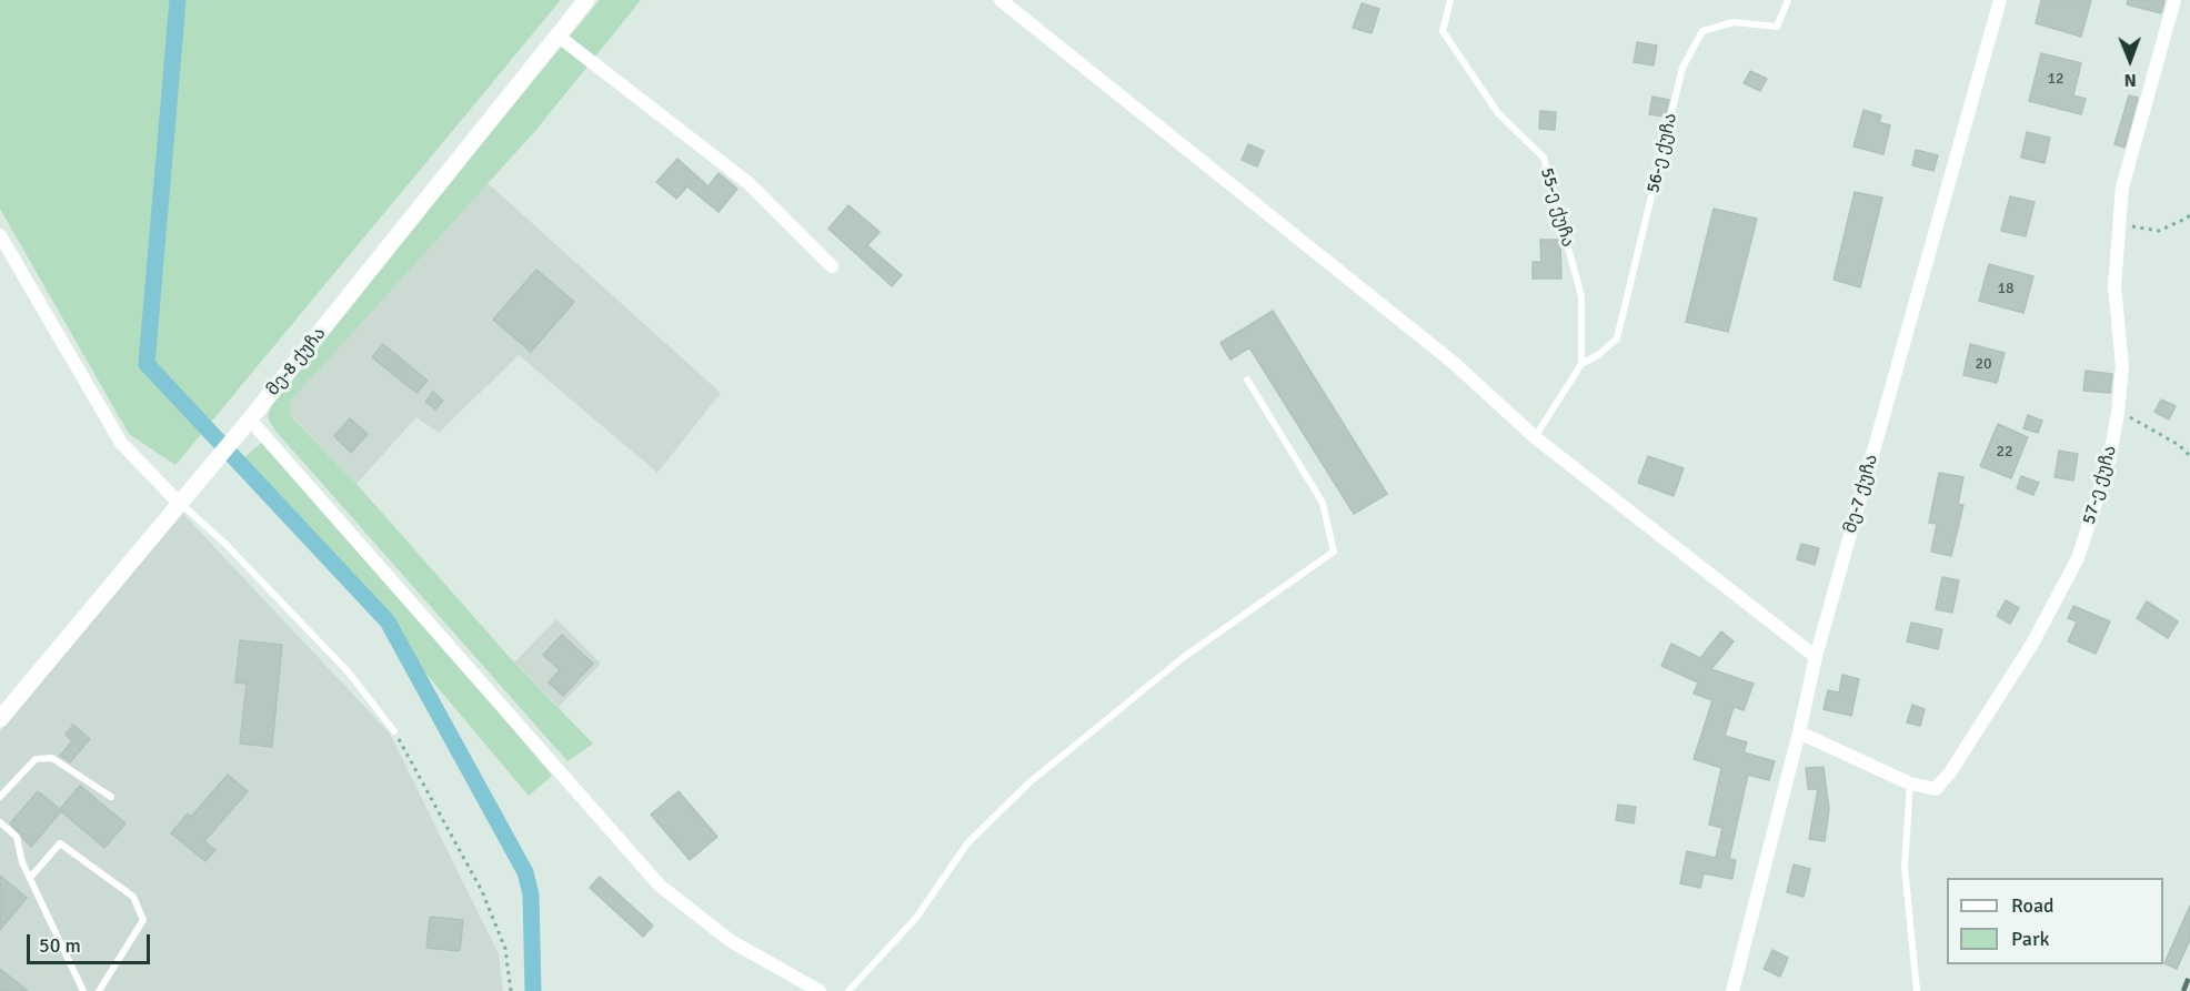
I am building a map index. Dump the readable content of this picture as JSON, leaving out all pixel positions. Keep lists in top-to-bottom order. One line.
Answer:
{"streets":{"street":["მე-8 ქუჩა","57-ე ქუჩა","მე-7 ქუჩა"],"lane":["56-ე ქუჩა","55-ე ქუჩა"]},"crossings":[["56-ე ქუჩა","55-ე ქუჩა"],["57-ე ქუჩა","მე-7 ქუჩა"]],"house_numbers":["12","18","20","22"],"legend":["Road","Park"],"scale_bar":"50 m","north":"bottom"}
